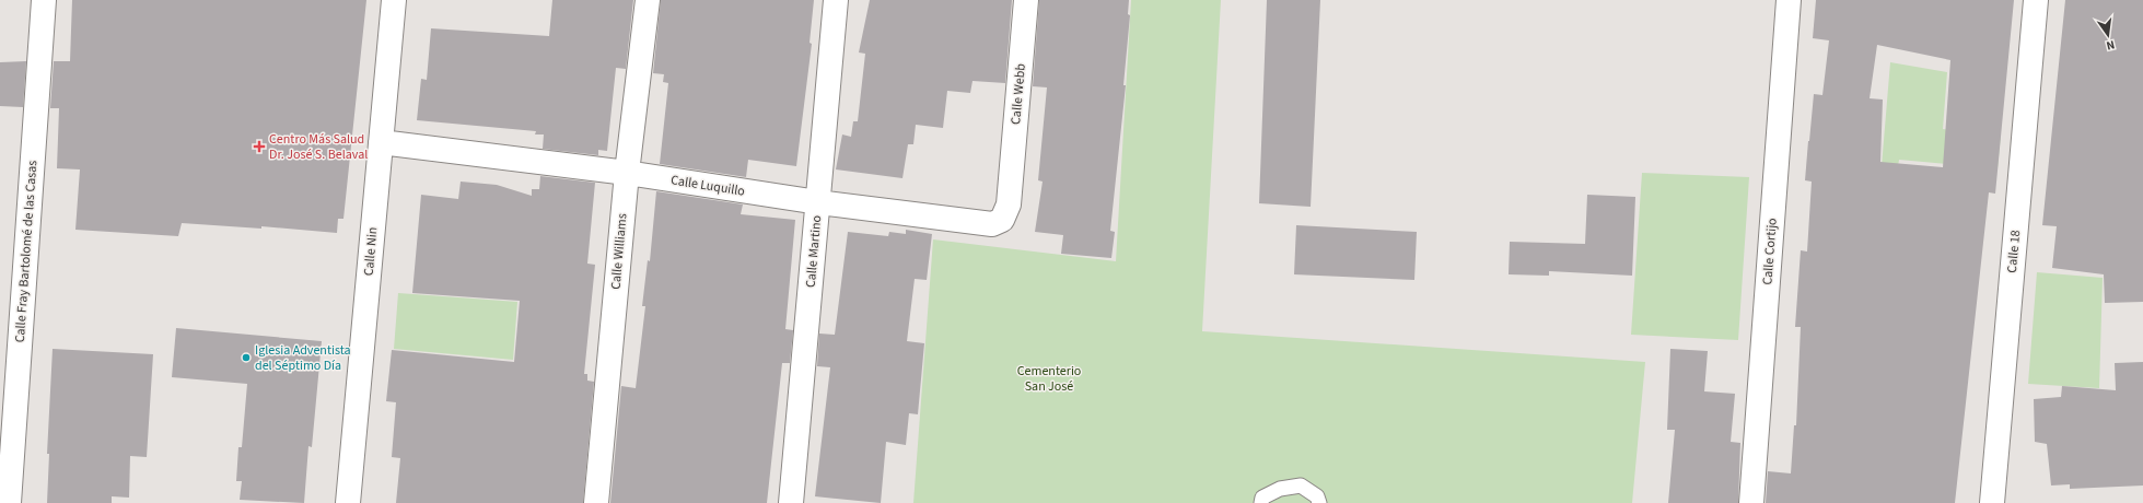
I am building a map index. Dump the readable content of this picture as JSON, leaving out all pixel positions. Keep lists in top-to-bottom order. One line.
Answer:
{"streets":{"street":["Calle Webb","Calle Luquillo","Calle Fray Bartolomé de las Casas","Calle Nin","Calle Williams","Calle Martino","Calle Cortijo","Calle 18"]},"crossings":[["Calle Webb","Calle Luquillo"],["Calle Luquillo","Calle Nin"],["Calle Luquillo","Calle Williams"],["Calle Luquillo","Calle Martino"]],"parks":["Cementerio San José"],"places":{"health":["Centro Más Salud Dr. José S. Belaval"],"other":["Iglesia Adventista del Séptimo Día"]},"north":"bottom"}
